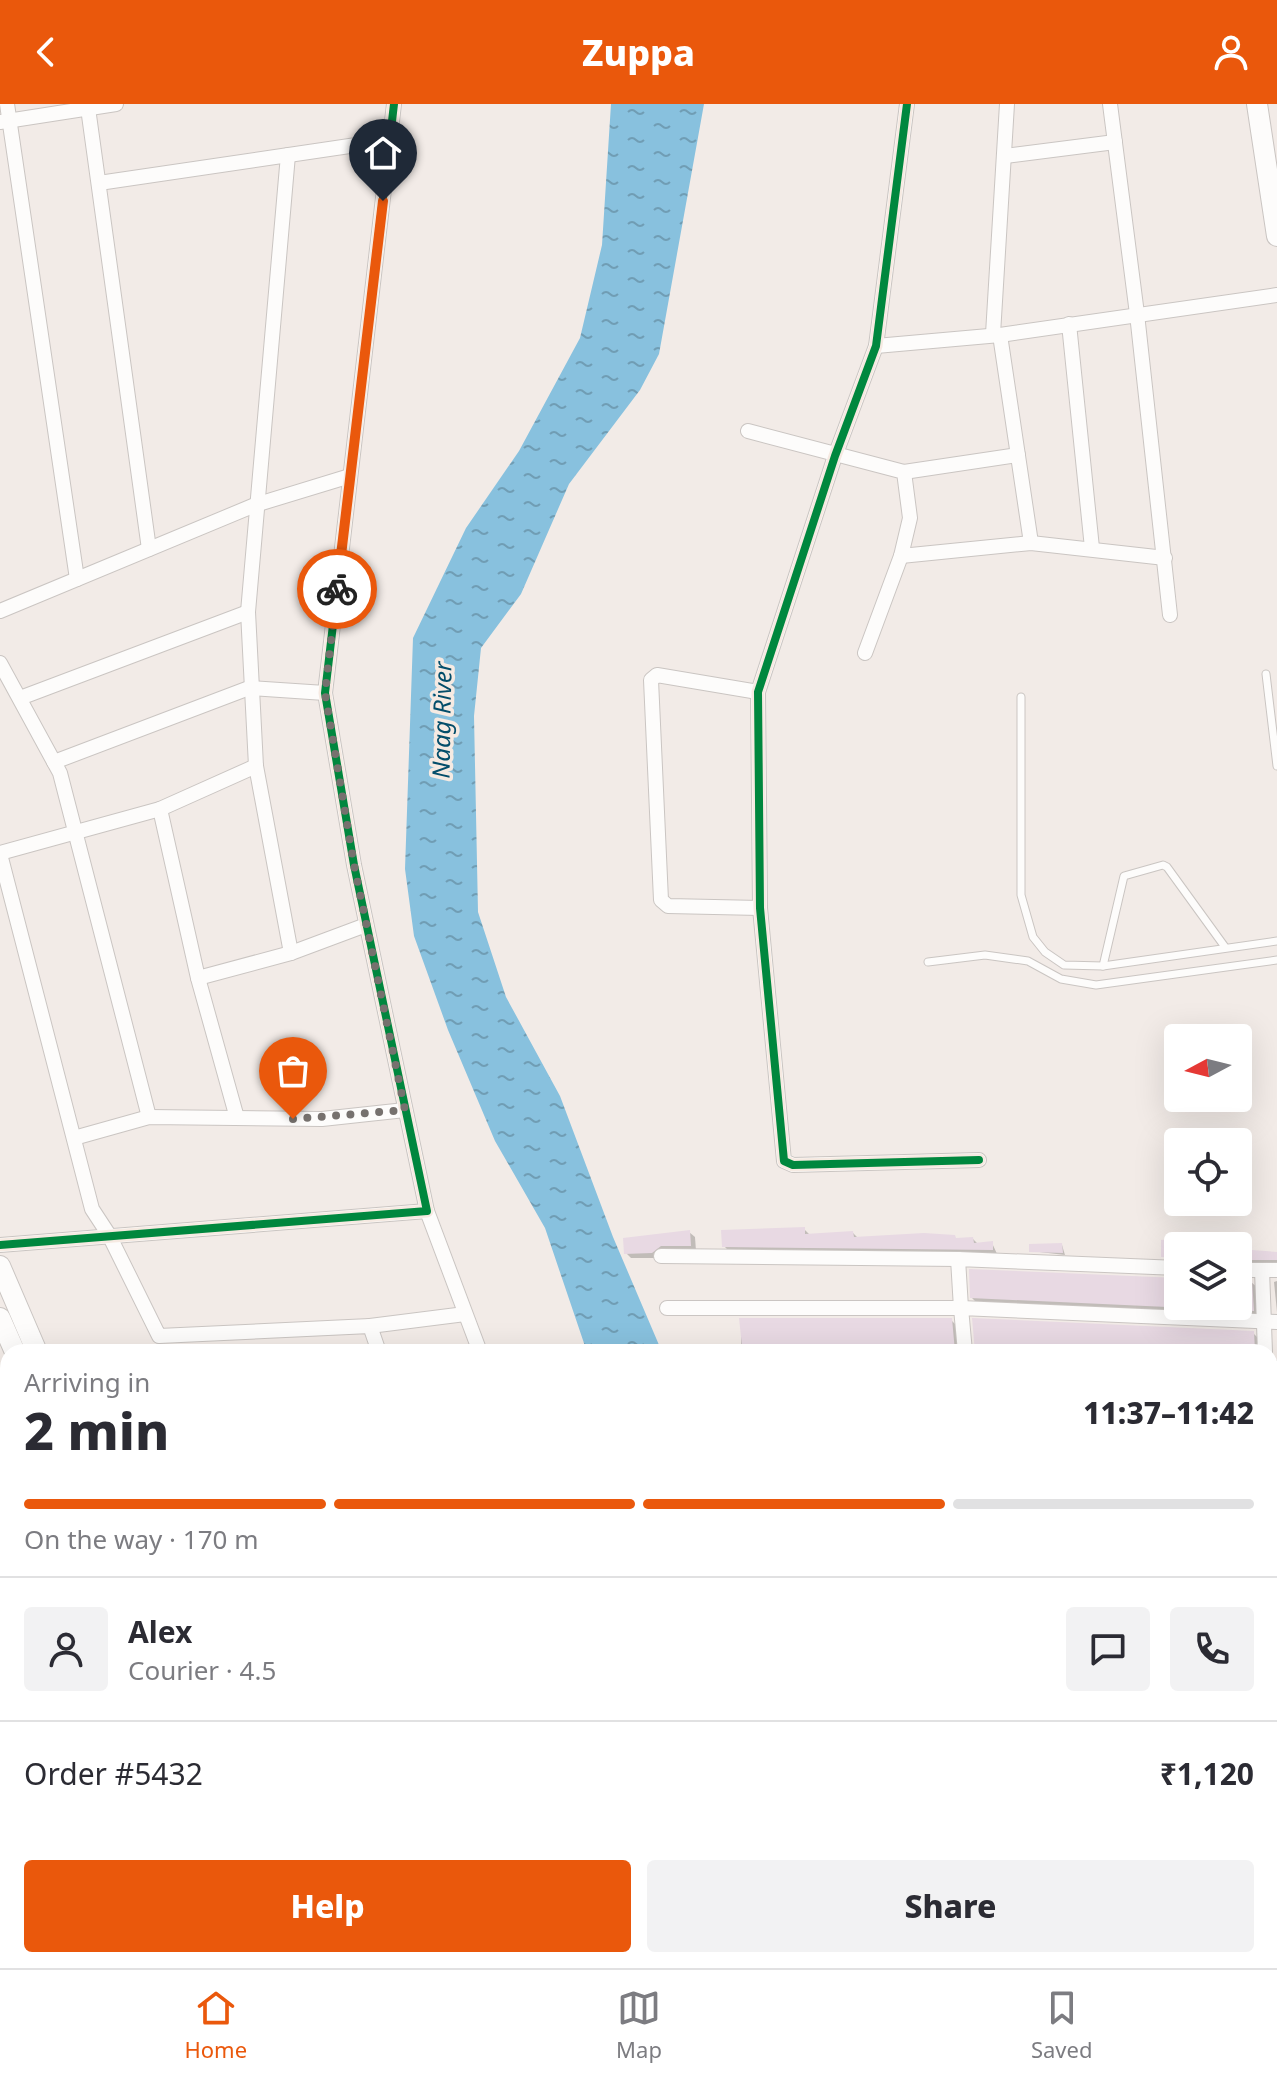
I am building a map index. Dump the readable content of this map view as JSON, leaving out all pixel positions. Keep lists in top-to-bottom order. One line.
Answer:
{"water":["Naag River"],"north":"left","page":{"header":"Zuppa","heading":["2 min","Arriving in","11:37–11:42"],"panel":["Alex","Courier · 4.5","Order #5432","₹1,120"],"bar":"On the way · 170 m","buttons":["Help","Share"],"tabs":["Home","Map","Saved"]}}
